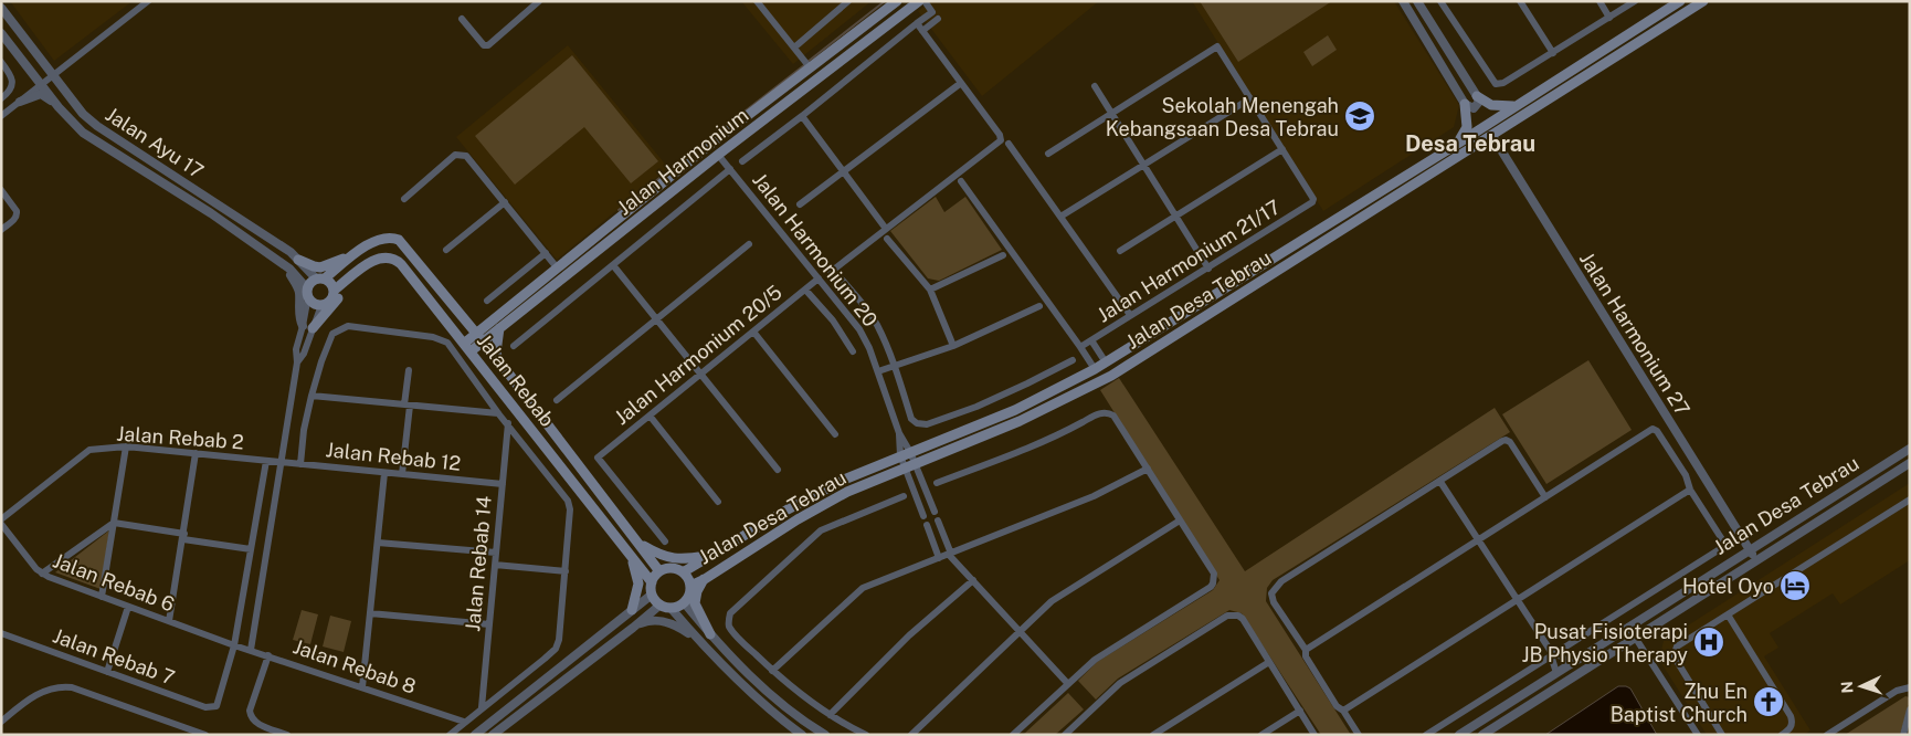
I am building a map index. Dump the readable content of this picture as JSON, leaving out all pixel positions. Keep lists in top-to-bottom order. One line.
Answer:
{"streets":{"main road":["Jalan Harmonium","Jalan Desa Tebrau","Jalan Rebab"],"street":["Jalan Ayu 17","Jalan Harmonium 20","Jalan Harmonium 21/17","Jalan Harmonium 27","Jalan Harmonium 20/5","Jalan Rebab 2","Jalan Rebab 12","Jalan Rebab 14","Jalan Rebab 6","Jalan Rebab 7","Jalan Rebab 8"]},"crossings":[["Jalan Ayu 17","Jalan Rebab"],["Jalan Harmonium","Jalan Harmonium 20"],["Jalan Harmonium","Jalan Rebab"],["Jalan Harmonium 20","Jalan Desa Tebrau"],["Jalan Harmonium 20","Jalan Harmonium 20/5"],["Jalan Desa Tebrau","Jalan Harmonium 27"],["Jalan Desa Tebrau","Jalan Rebab"],["Jalan Rebab","Jalan Rebab 2"],["Jalan Rebab","Jalan Rebab 12"],["Jalan Rebab","Jalan Rebab 8"],["Jalan Rebab 2","Jalan Rebab 12"],["Jalan Rebab 2","Jalan Rebab 6"],["Jalan Rebab 12","Jalan Rebab 14"],["Jalan Rebab 6","Jalan Rebab 7"],["Jalan Rebab 6","Jalan Rebab 8"],["Jalan Rebab 7","Jalan Rebab 8"]],"districts":["Desa Tebrau"],"places":{"school or university":["Sekolah Menengah Kebangsaan Desa Tebrau"],"hotel":["Hotel Oyo"],"hospital":["Pusat Fisioterapi JB Physio Therapy"],"church":["Zhu En Baptist Church"]},"north":"left"}
